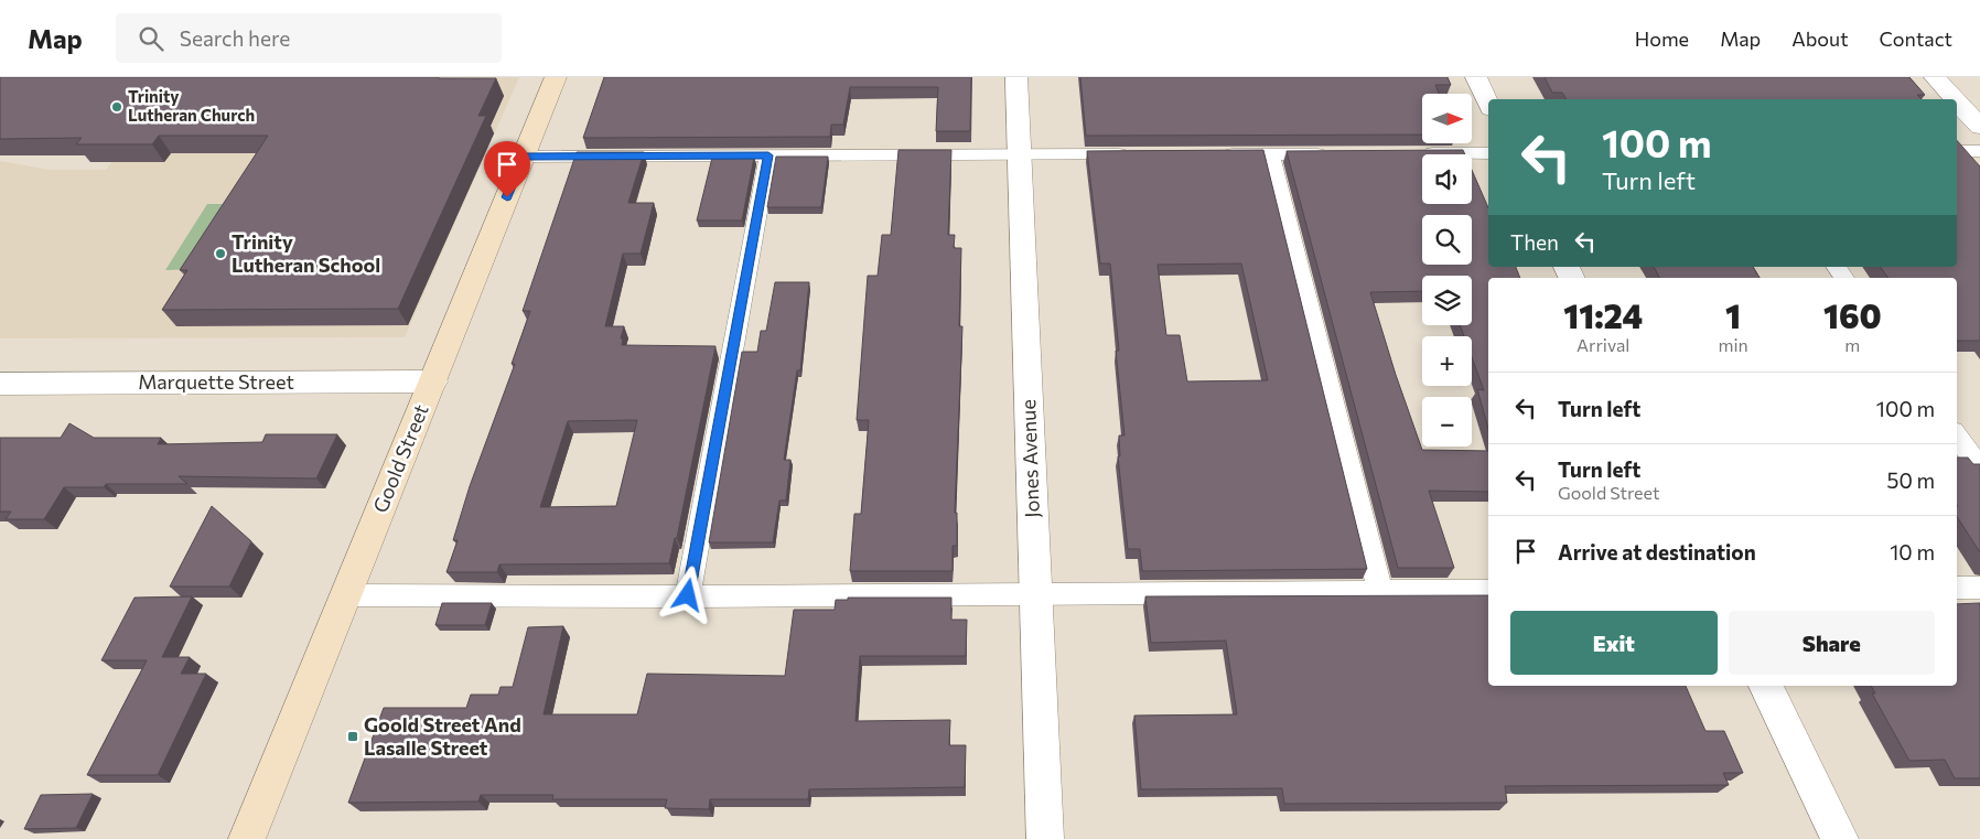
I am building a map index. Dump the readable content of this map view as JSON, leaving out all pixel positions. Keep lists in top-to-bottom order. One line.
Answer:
{"streets":{"street":["Marquette Street","Goold Street","Jones Avenue"]},"crossings":[["Marquette Street","Goold Street"]],"places":{"other":["Trinity Lutheran Church","Trinity Lutheran School"],"transit":["Goold Street And Lasalle Street"]},"north":"right","page":{"header":"Map","search":"Search here","nav":["Home","Map","About","Contact"],"map_buttons":["+","−"],"turn":["100 m","Turn left"],"then":"Then","eta":["11:24","Arrival","1","min","160","m"],"list":[{"name":"Turn left","value":"100 m"},{"name":"Turn left","note":"Goold Street","value":"50 m"},{"name":"Arrive at destination","value":"10 m"}],"buttons":["Exit","Share"]}}
